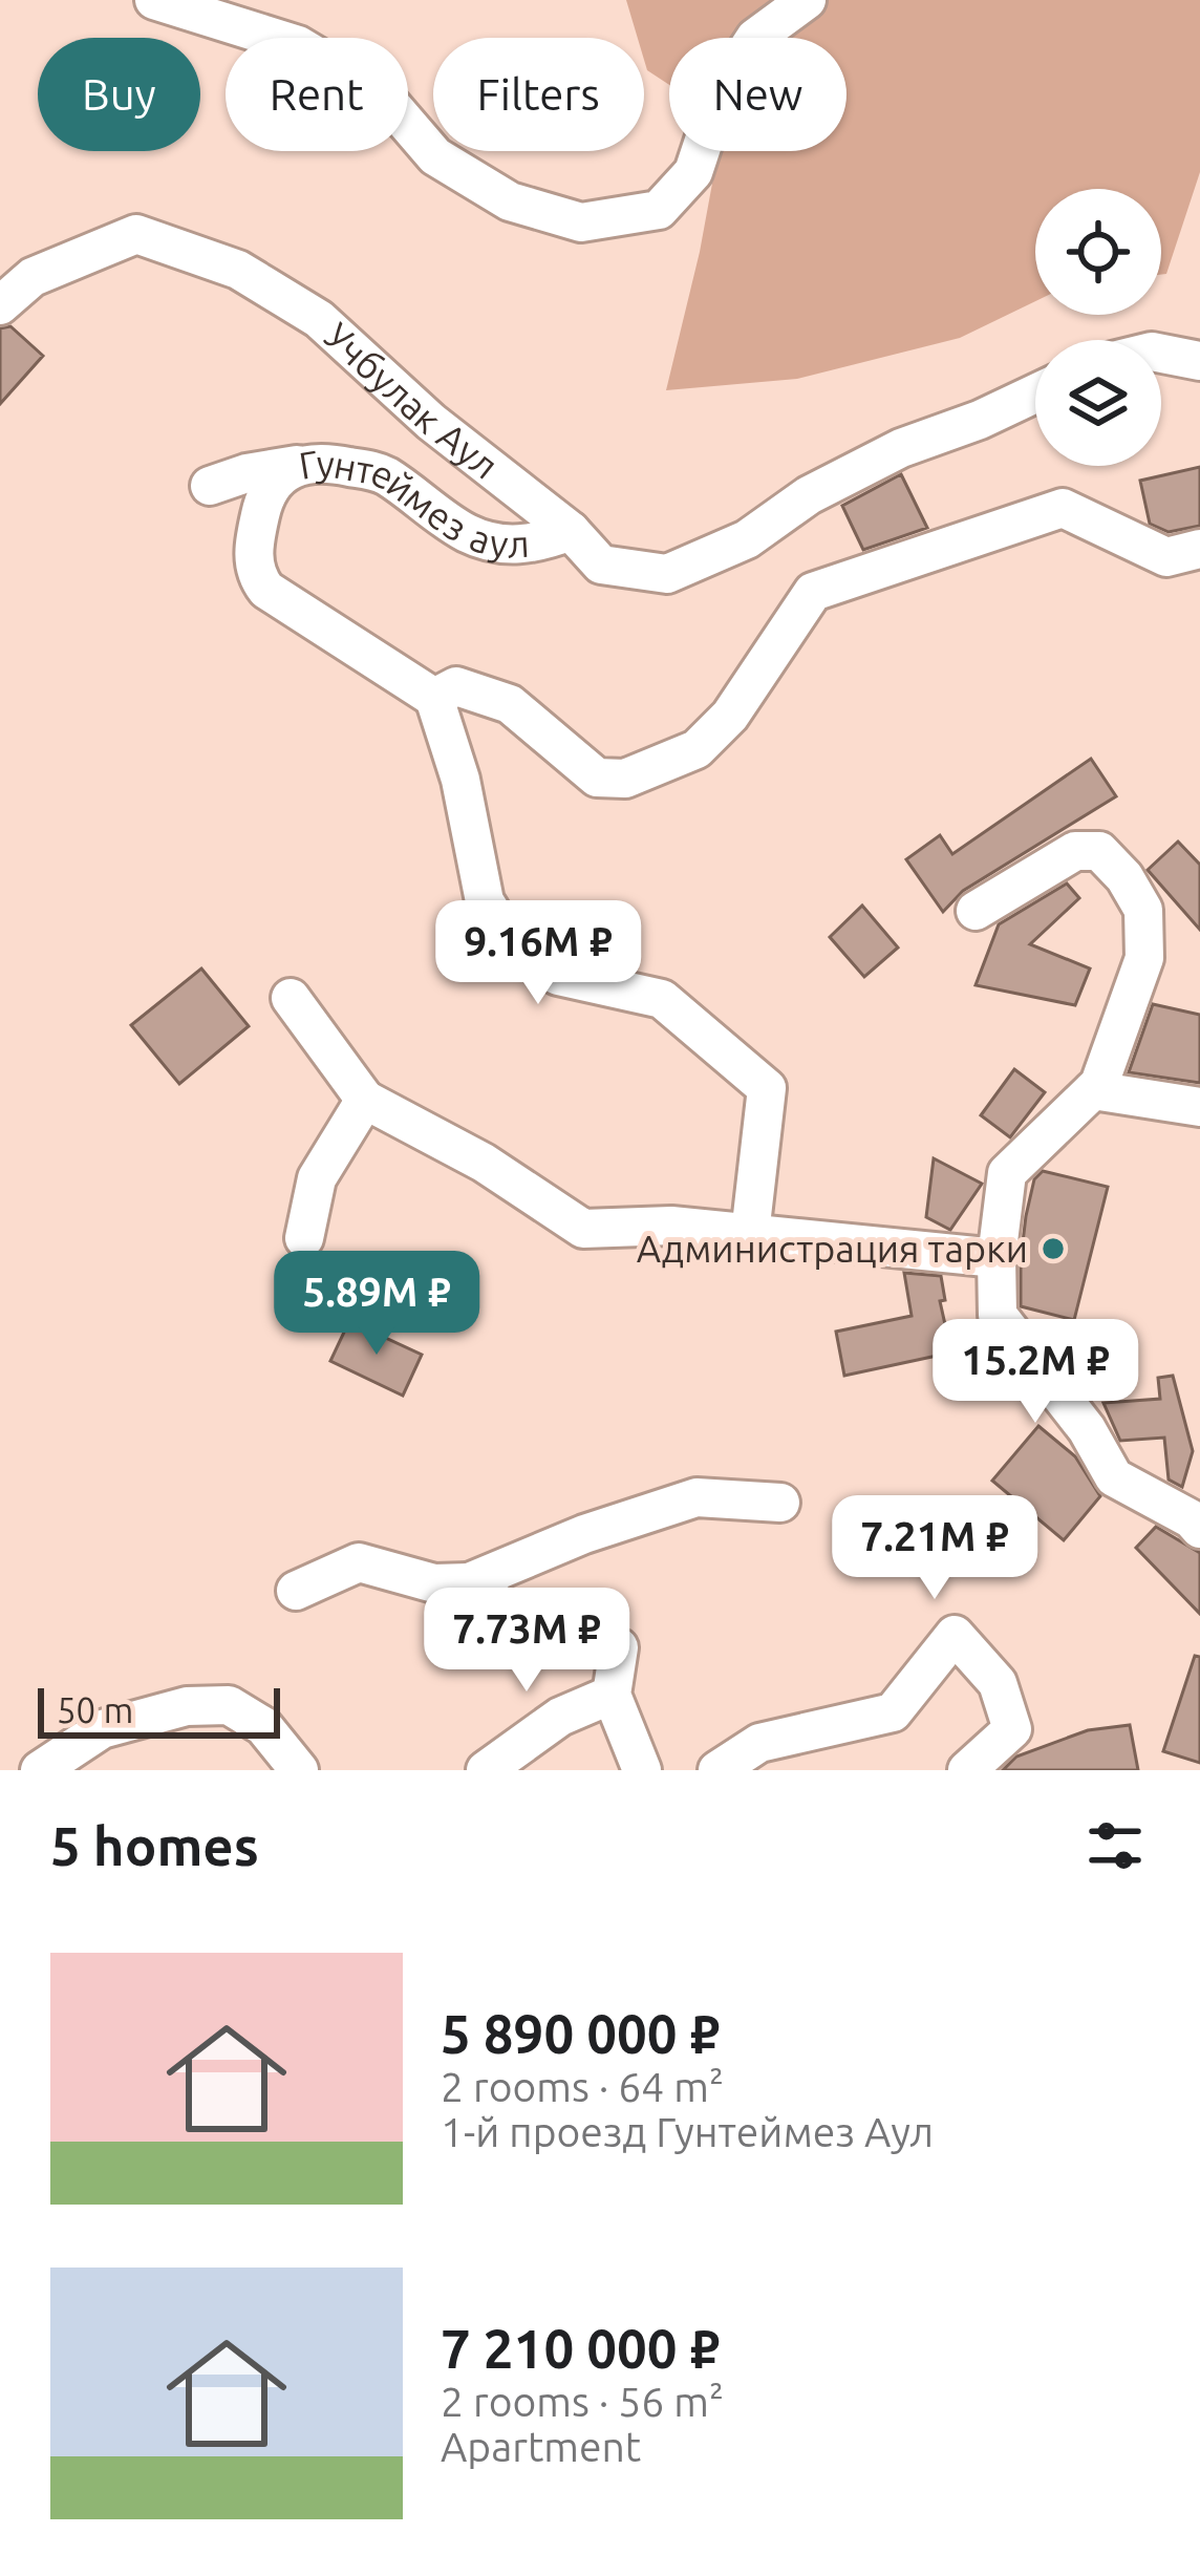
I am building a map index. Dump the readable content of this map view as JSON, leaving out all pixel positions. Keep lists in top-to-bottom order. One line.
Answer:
{"streets":{"street":["Учбулак Аул","Гунтеймез аул"]},"crossings":[["Учбулак Аул","Гунтеймез аул"]],"places":["Администрация тарки"],"scale_bar":"50 m","page":{"chip":["Buy","Rent","Filters","New"],"price":["9.16M ₽","5.89M ₽","15.2M ₽","7.21M ₽","7.73M ₽"],"scale":"50 m","heading":"5 homes","list":[{"name":"5 890 000 ₽","note":"2 rooms · 64 m² · 1-й проезд Гунтеймез Аул"},{"name":"7 210 000 ₽","note":"2 rooms · 56 m² · Apartment"}]}}
